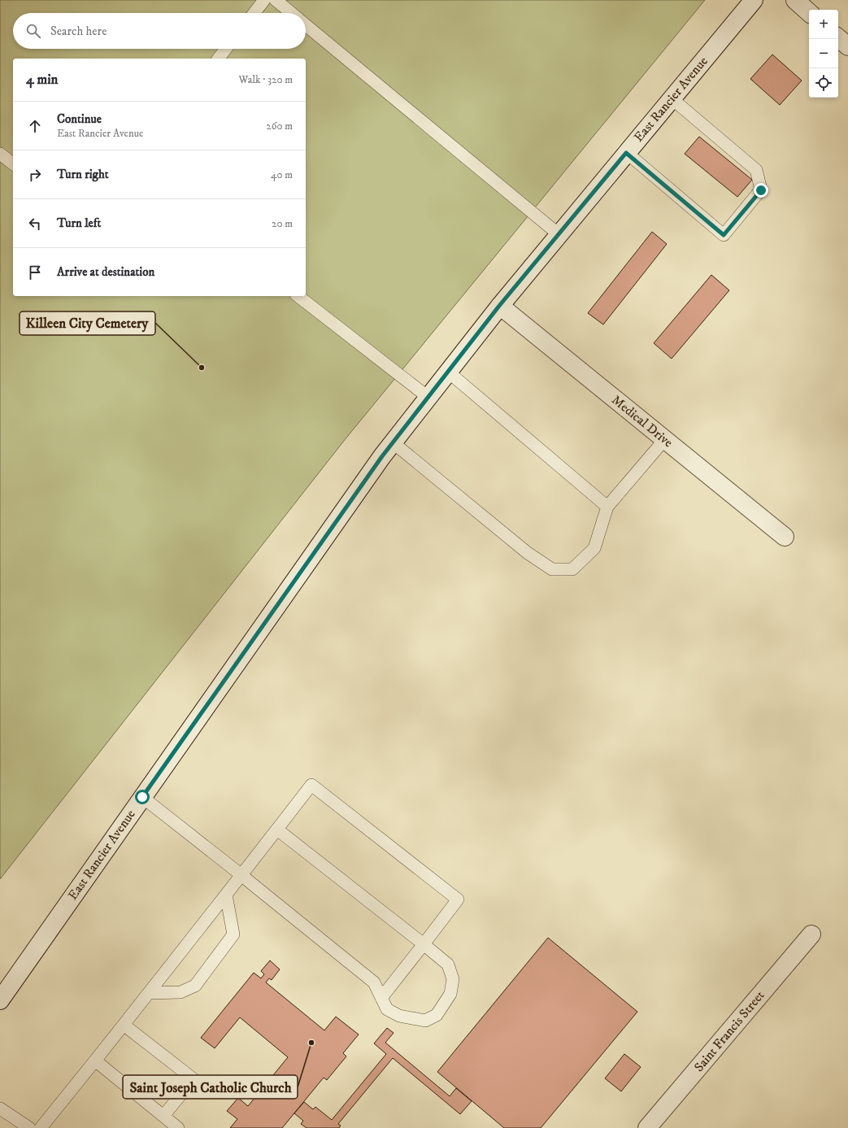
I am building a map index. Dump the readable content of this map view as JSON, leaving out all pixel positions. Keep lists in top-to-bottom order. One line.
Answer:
{"streets":{"main road":["East Rancier Avenue","Medical Drive","Saint Francis Street"]},"crossings":[["East Rancier Avenue","Medical Drive"]],"places":["Killeen City Cemetery","Saint Joseph Catholic Church"],"page":{"map_buttons":["+","−"],"search":"Search here","heading":["4 min","Walk · 320 m"],"list":[["Continue","East Rancier Avenue","260 m"],["Turn right","40 m"],["Turn left","20 m"],"Arrive at destination"]}}
